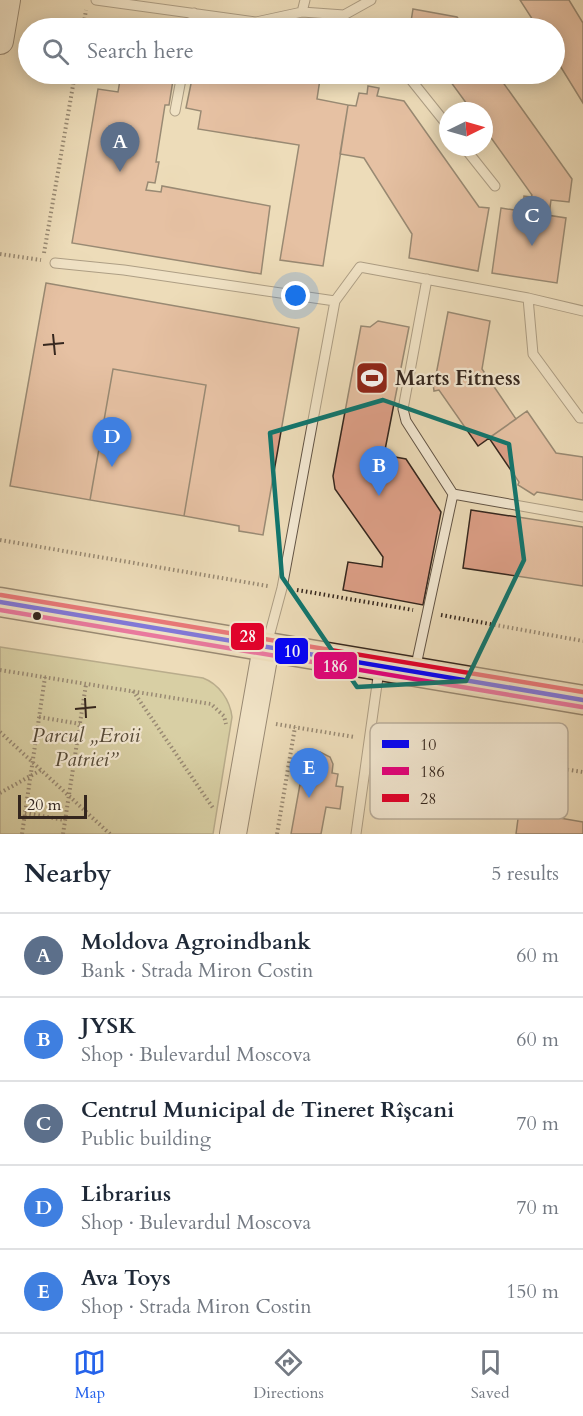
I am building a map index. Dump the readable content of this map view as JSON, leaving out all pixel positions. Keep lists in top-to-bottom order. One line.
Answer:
{"parks":["Parcul „Eroii Patriei”"],"places":{"sports":["Marts Fitness"]},"lines":["transit line 28","transit line 10","transit line 186"],"legend":["10","186","28"],"scale_bar":"20 m","north":"right","page":{"search":"Search here","pins":["A","C","D","B","E"],"scale":"20 m","heading":["Nearby","5 results"],"list":[{"mark":"A","name":"Moldova Agroindbank","note":"Bank · Strada Miron Costin","value":"60 m"},{"mark":"B","name":"JYSK","note":"Shop · Bulevardul Moscova","value":"60 m"},{"mark":"C","name":"Centrul Municipal de Tineret Rîșcani","note":"Public building","value":"70 m"},{"mark":"D","name":"Librarius","note":"Shop · Bulevardul Moscova","value":"70 m"},{"mark":"E","name":"Ava Toys","note":"Shop · Strada Miron Costin","value":"150 m"}],"nav":["Map","Directions","Saved"]}}
